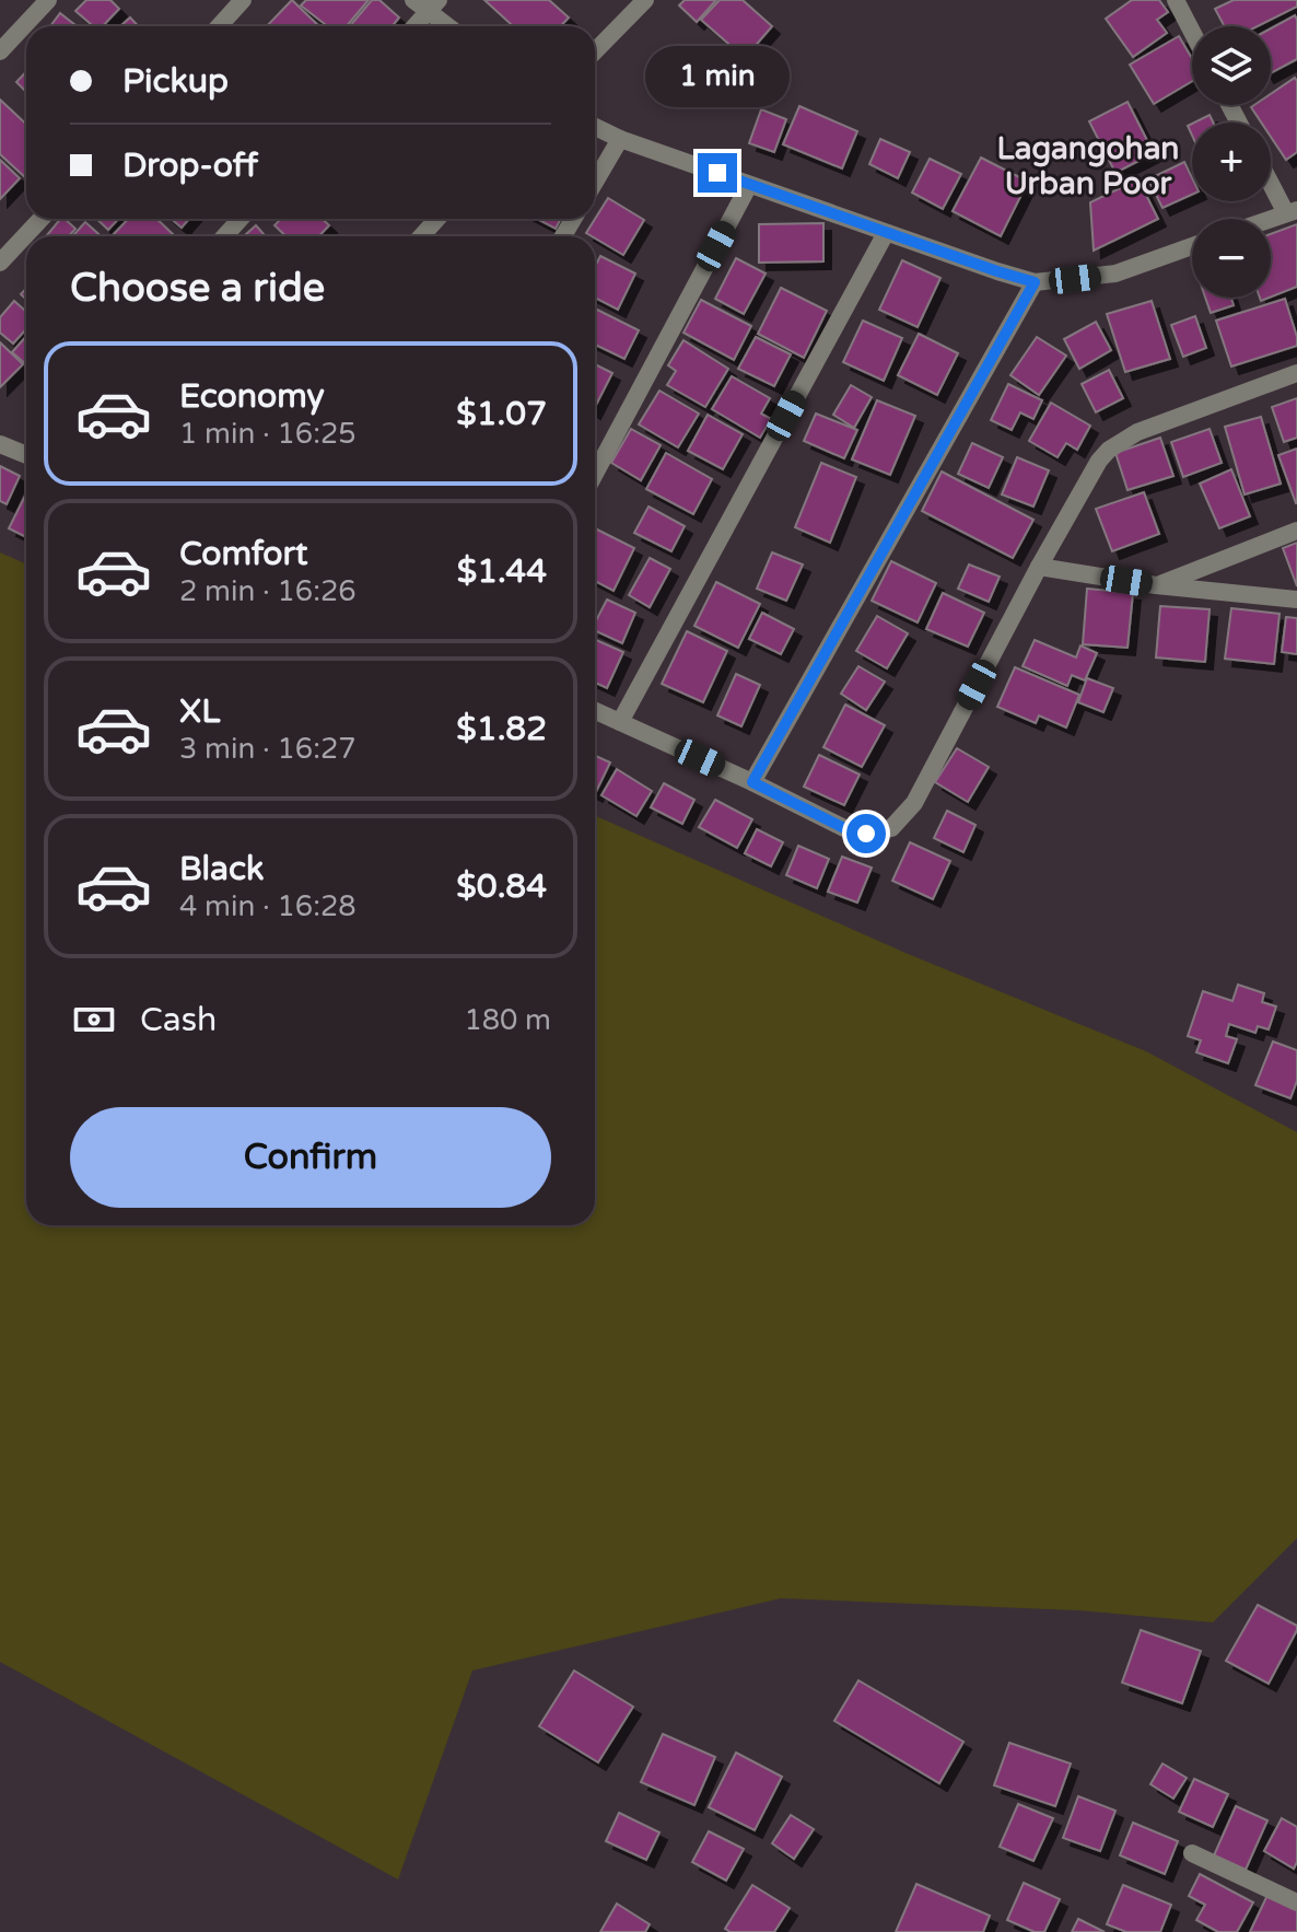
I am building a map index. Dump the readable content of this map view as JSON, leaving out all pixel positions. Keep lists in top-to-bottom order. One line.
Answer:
{"districts":["Lagangohan Urban Poor"],"page":{"map_buttons":["+","−"],"banner":["Pickup","Drop-off"],"bubble":"1 min","heading":"Choose a ride","list":[{"name":"Economy","note":"1 min · 16:25","value":"$1.07"},{"name":"Comfort","note":"2 min · 16:26","value":"$1.44"},{"name":"XL","note":"3 min · 16:27","value":"$1.82"},{"name":"Black","note":"4 min · 16:28","value":"$0.84"}],"pay":["Cash","180 m"],"buttons":"Confirm"}}
